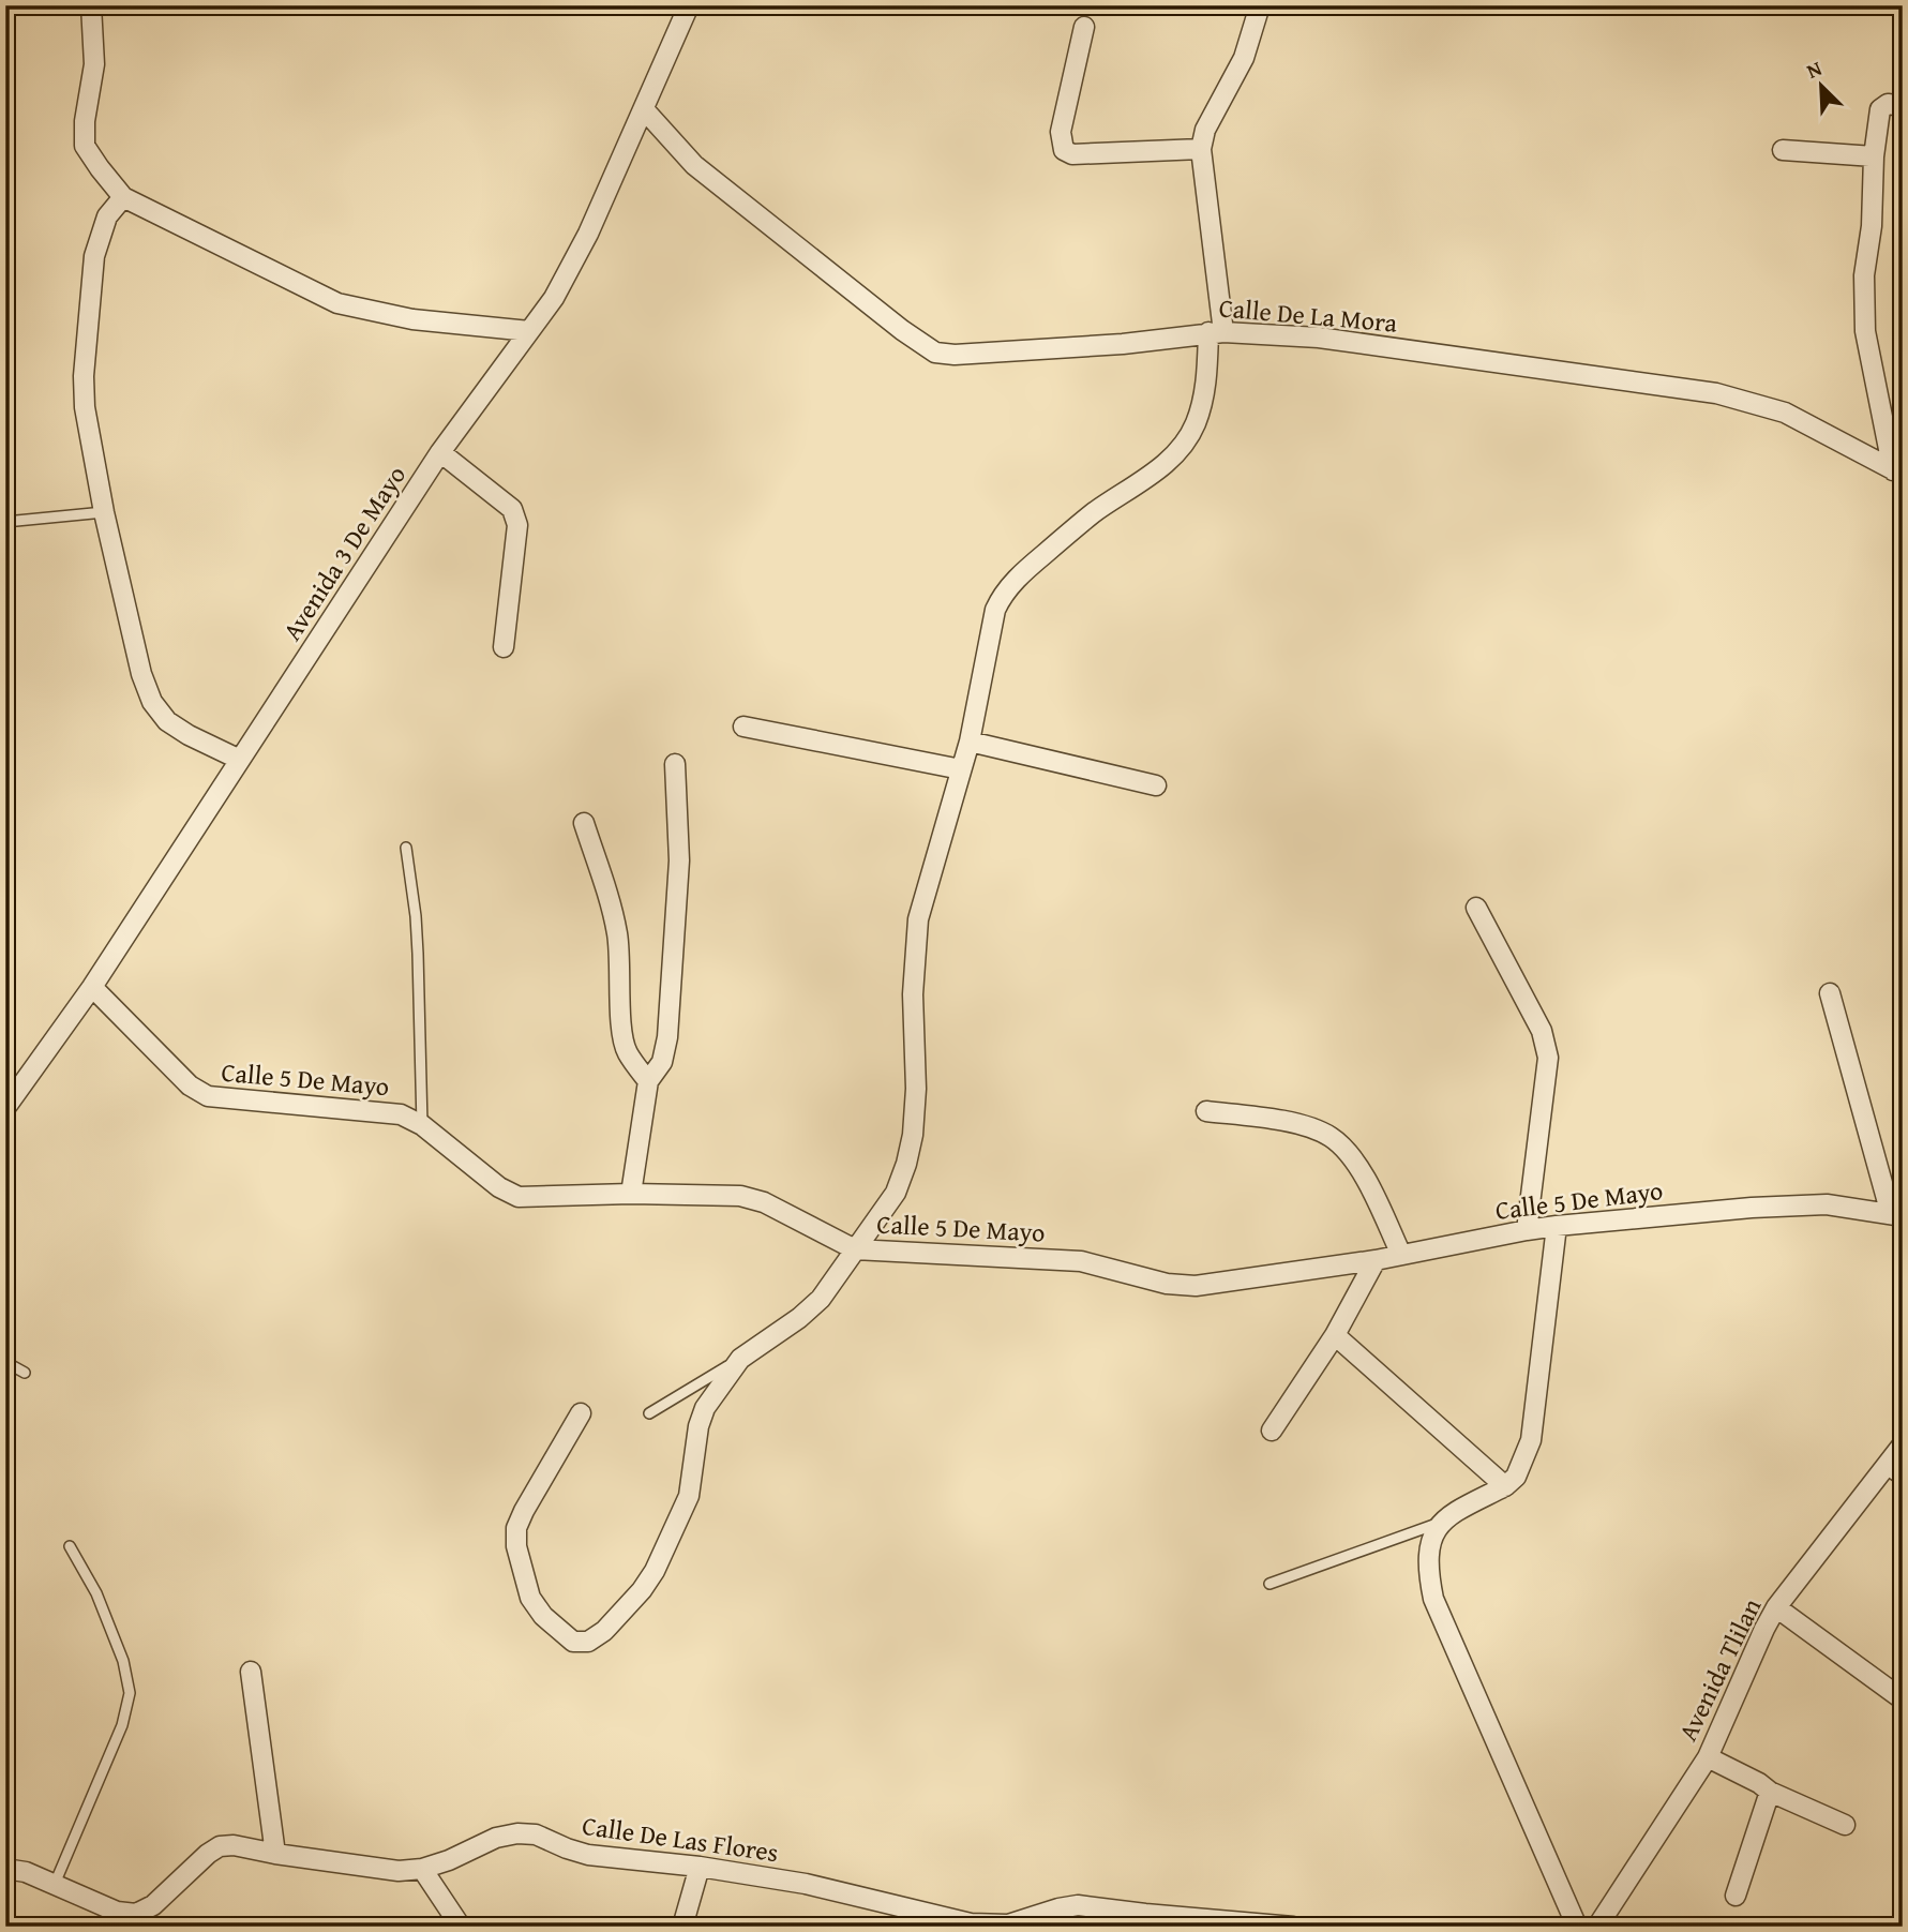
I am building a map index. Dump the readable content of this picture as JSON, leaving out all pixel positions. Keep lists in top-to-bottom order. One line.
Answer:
{"streets":{"street":["Calle De La Mora","Avenida 3 De Mayo","Calle 5 De Mayo","Avenida Tlilan","Calle De Las Flores"]},"crossings":[["Calle De La Mora","Avenida 3 De Mayo"],["Avenida 3 De Mayo","Calle 5 De Mayo"]],"north":"top left"}
